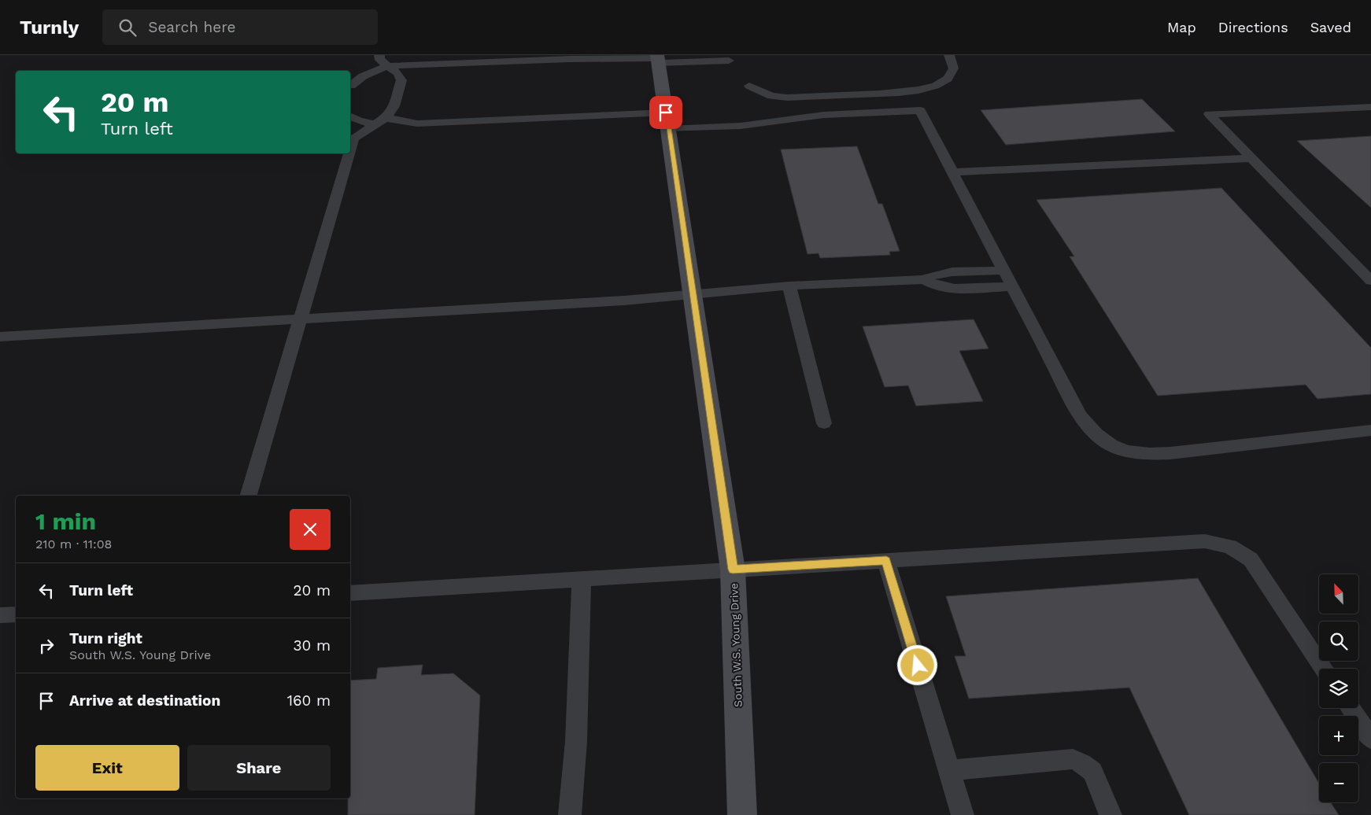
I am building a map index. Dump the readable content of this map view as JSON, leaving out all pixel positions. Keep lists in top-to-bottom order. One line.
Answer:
{"streets":{"main road":["South W.S. Young Drive"]},"north":"top left","page":{"header":"Turnly","search":"Search here","nav":["Map","Directions","Saved"],"turn":["20 m","Turn left"],"heading":["1 min","210 m · 11:08"],"list":[{"name":"Turn left","value":"20 m"},{"name":"Turn right","note":"South W.S. Young Drive","value":"30 m"},{"name":"Arrive at destination","value":"160 m"}],"map_buttons":["+","−"],"buttons":["Exit","Share"]}}
